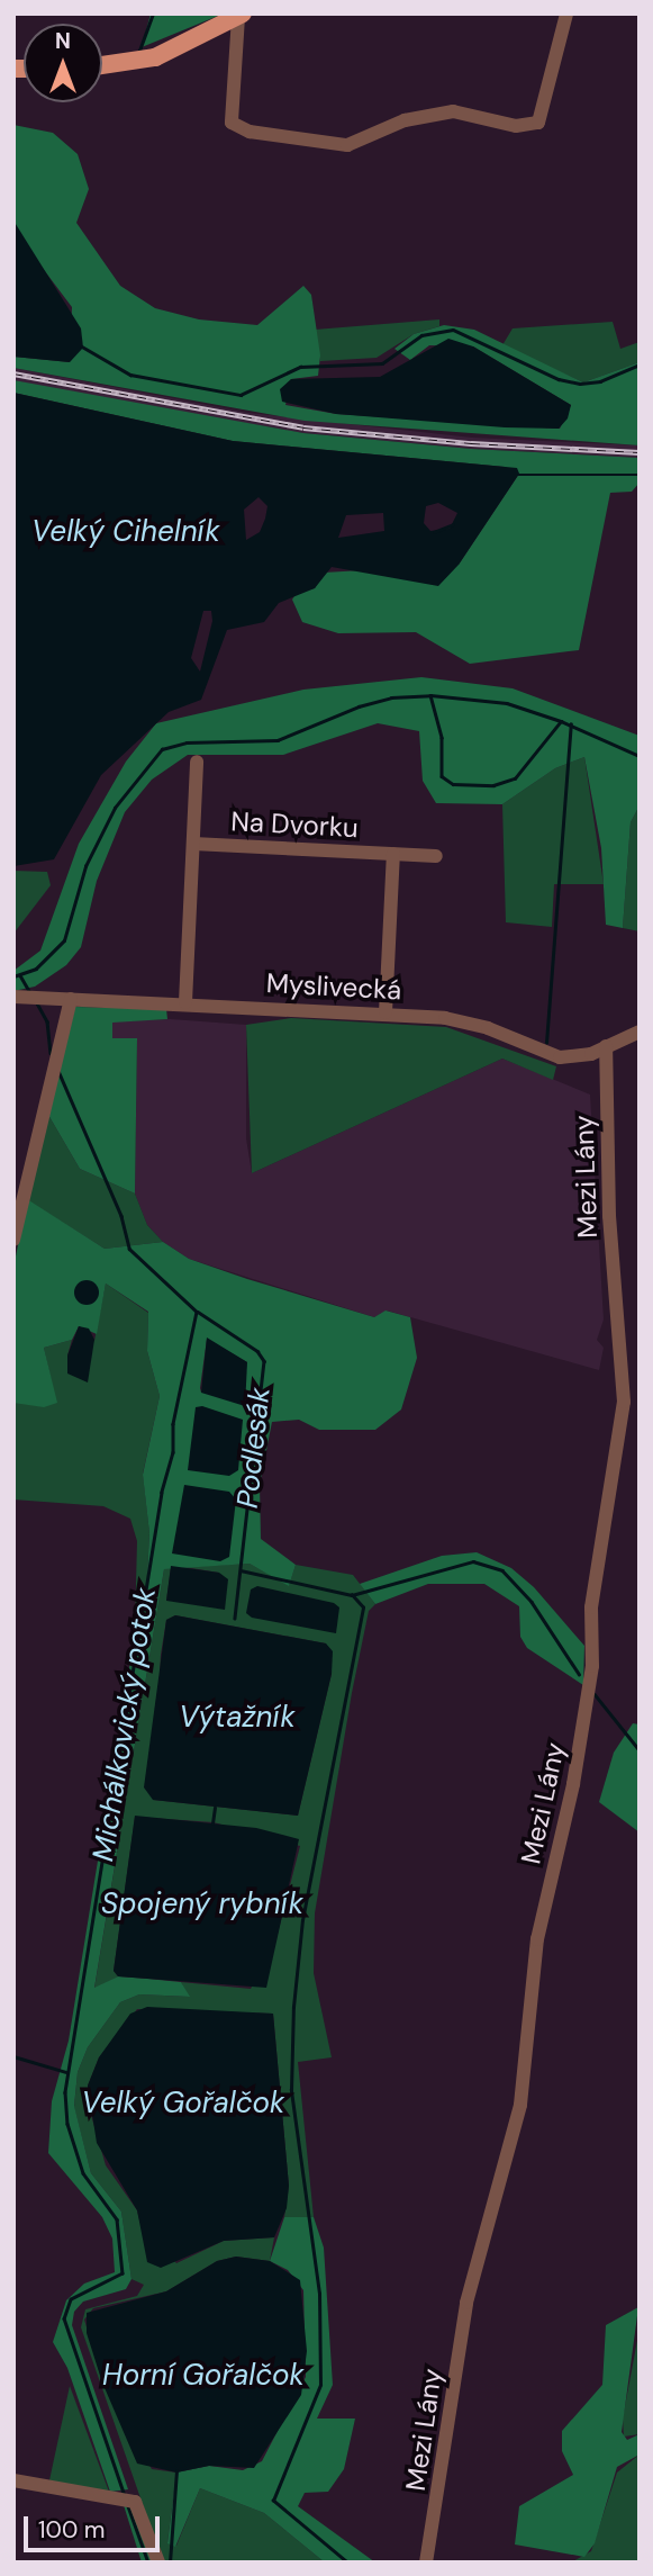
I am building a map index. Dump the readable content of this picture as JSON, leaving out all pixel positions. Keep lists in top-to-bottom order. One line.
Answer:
{"streets":{"street":["Na Dvorku","Myslivecká","Mezi Lány"]},"crossings":[["Na Dvorku","Myslivecká"],["Myslivecká","Mezi Lány"]],"water":["Velký Cihelník","Podlesák","Výtažník","Michálkovický potok","Spojený rybník","Velký Gořalčok","Horní Gořalčok"],"scale_bar":"100 m","north":"top"}
